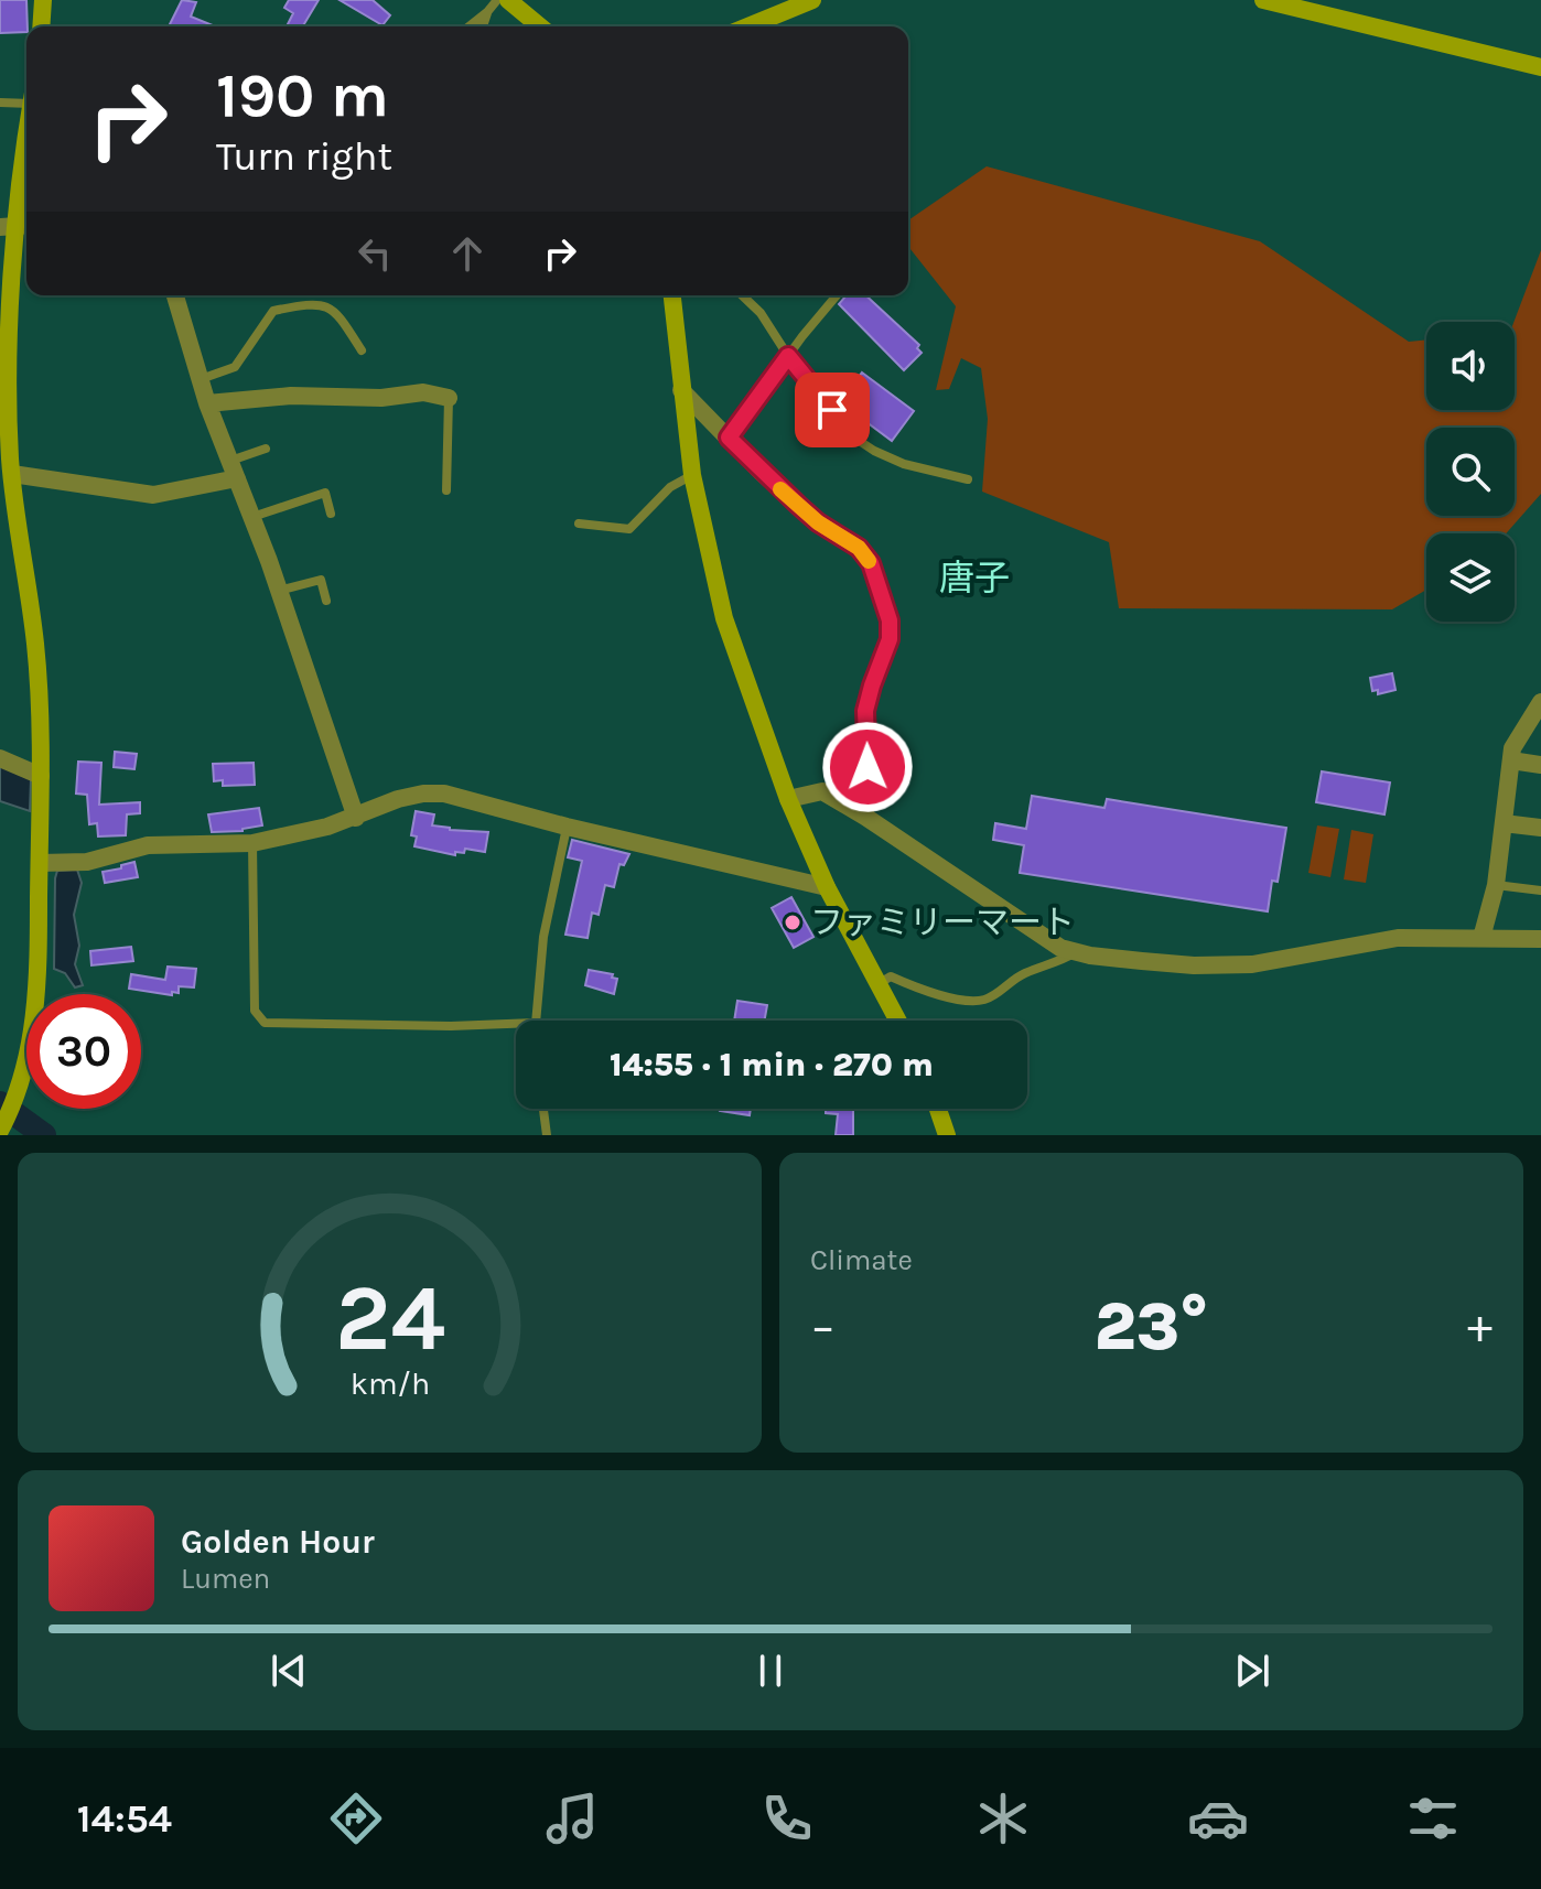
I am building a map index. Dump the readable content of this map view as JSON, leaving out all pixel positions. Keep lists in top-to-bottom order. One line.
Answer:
{"districts":["唐子"],"places":["ファミリーマート"],"page":{"turn":["190 m","Turn right"],"limit":"30","trip":"14:55 · 1 min · 270 m","tile":"Climate","heat":["−","23°","+"],"song":["Golden Hour","Lumen"],"tabs":"14:54","gauge":["24","km/h"]}}
